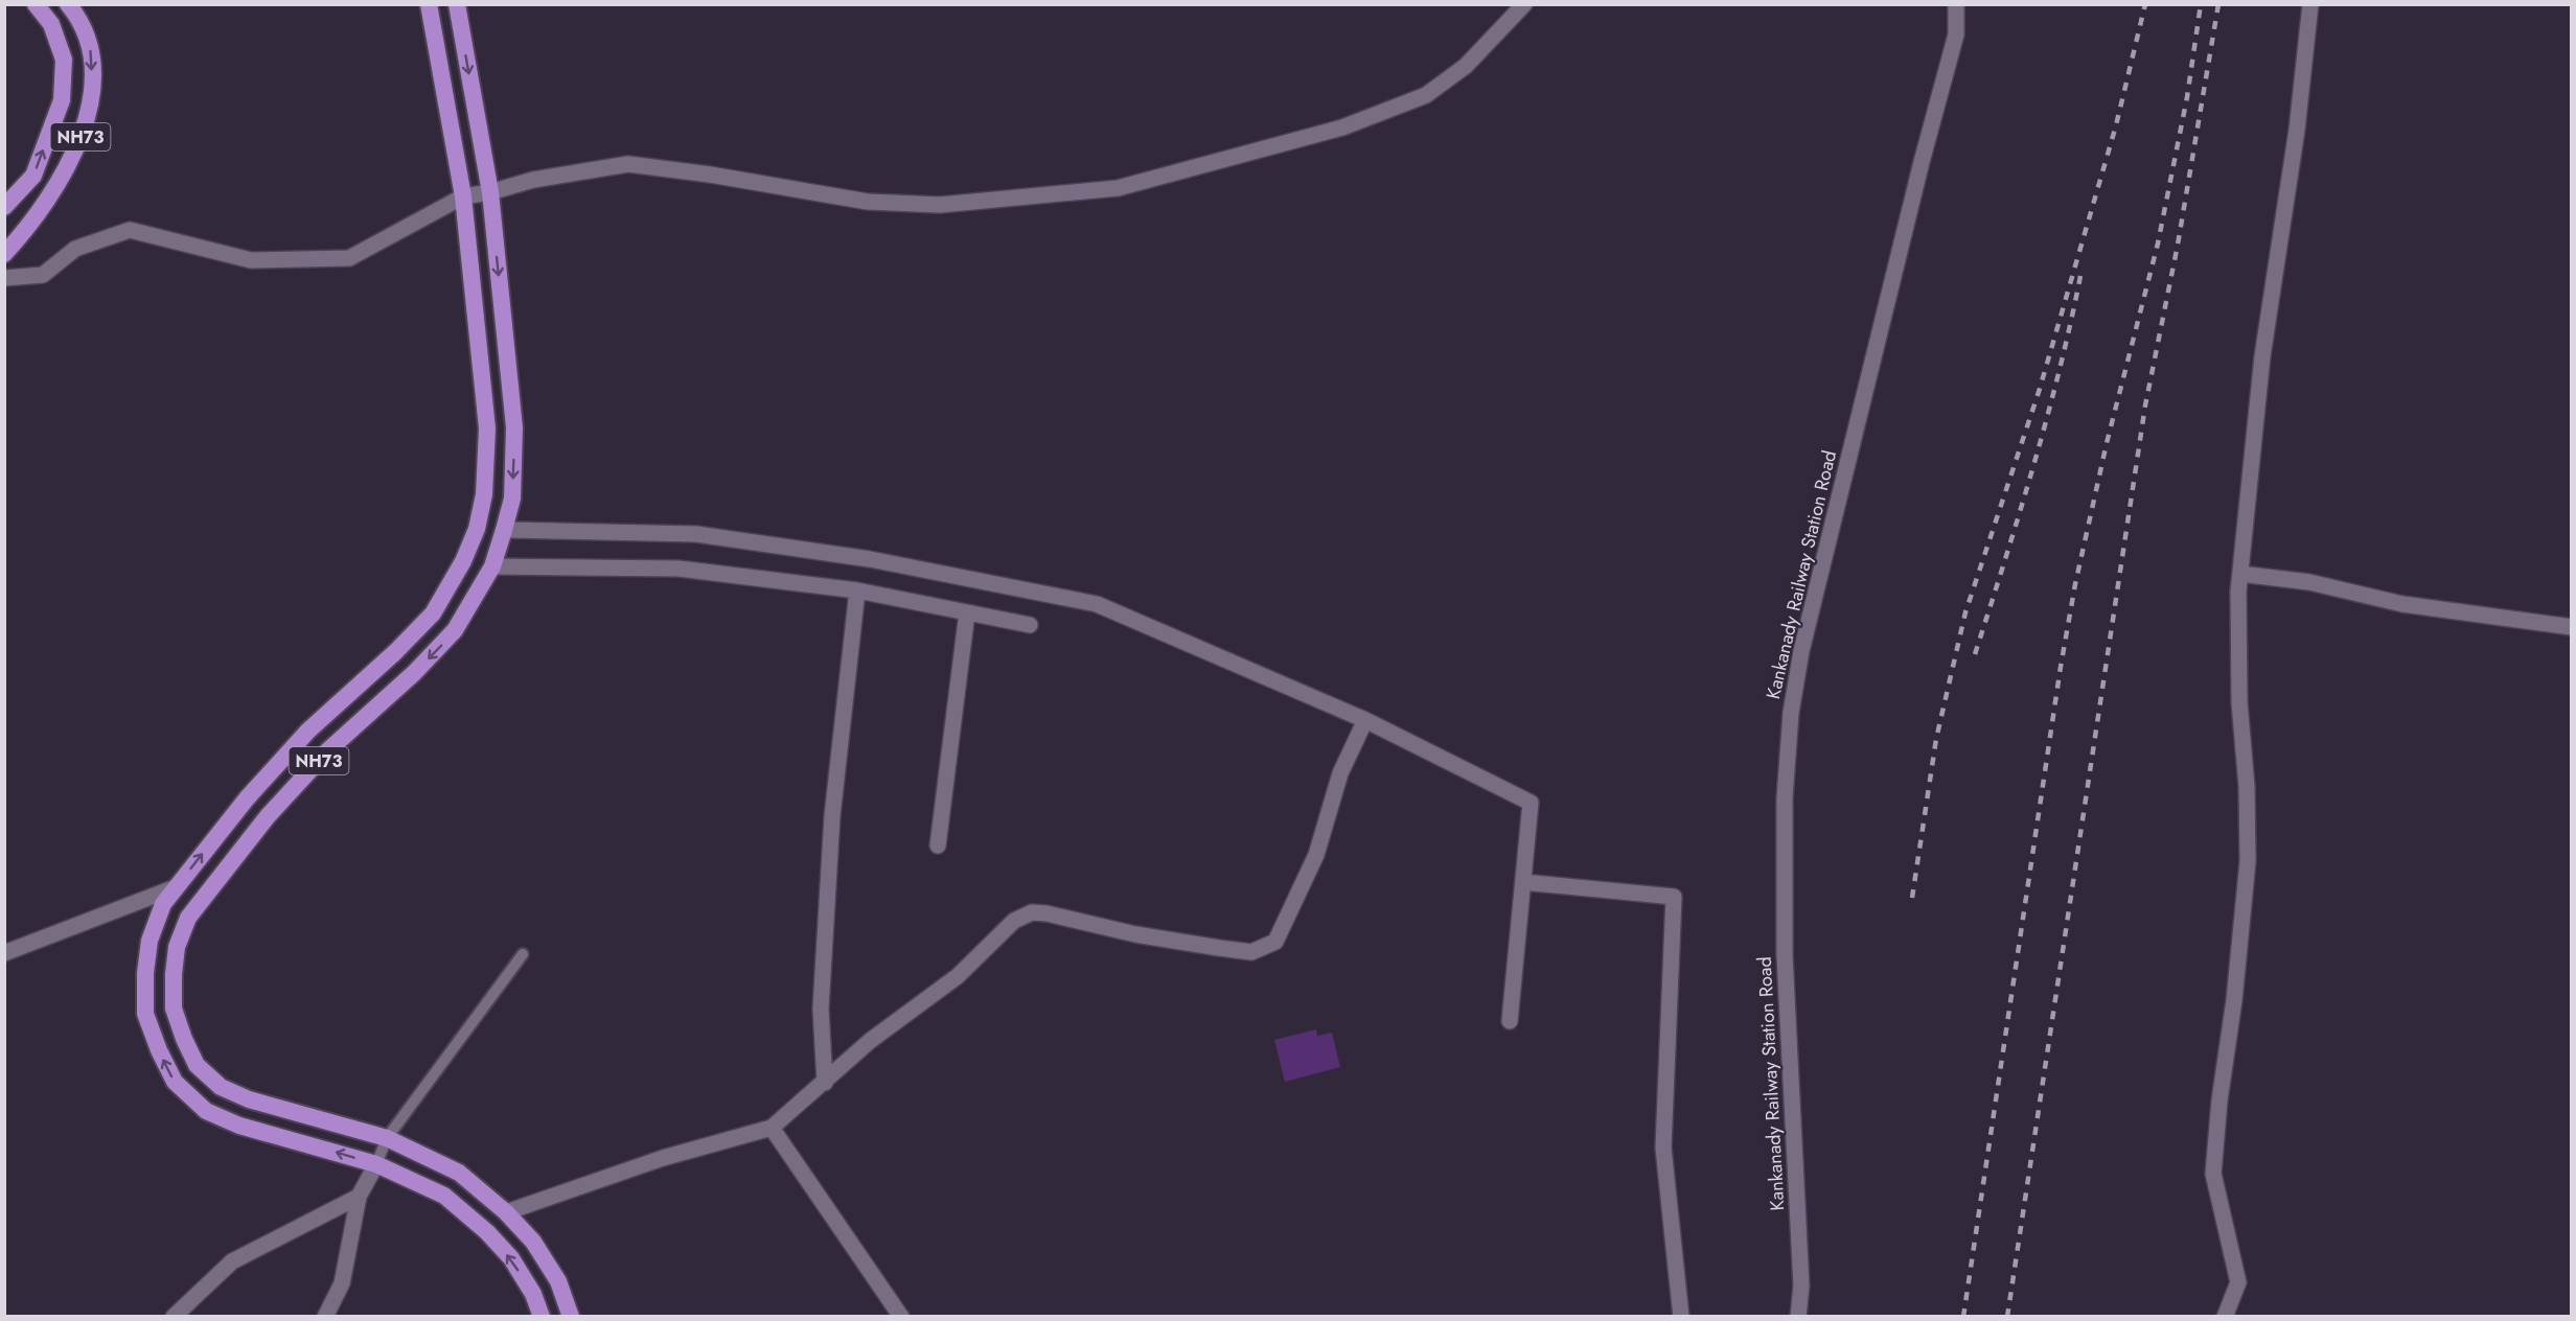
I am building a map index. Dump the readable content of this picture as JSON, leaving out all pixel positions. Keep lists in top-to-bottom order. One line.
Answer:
{"streets":{"highway":["NH73"],"street":["Kankanady Railway Station Road"]}}
